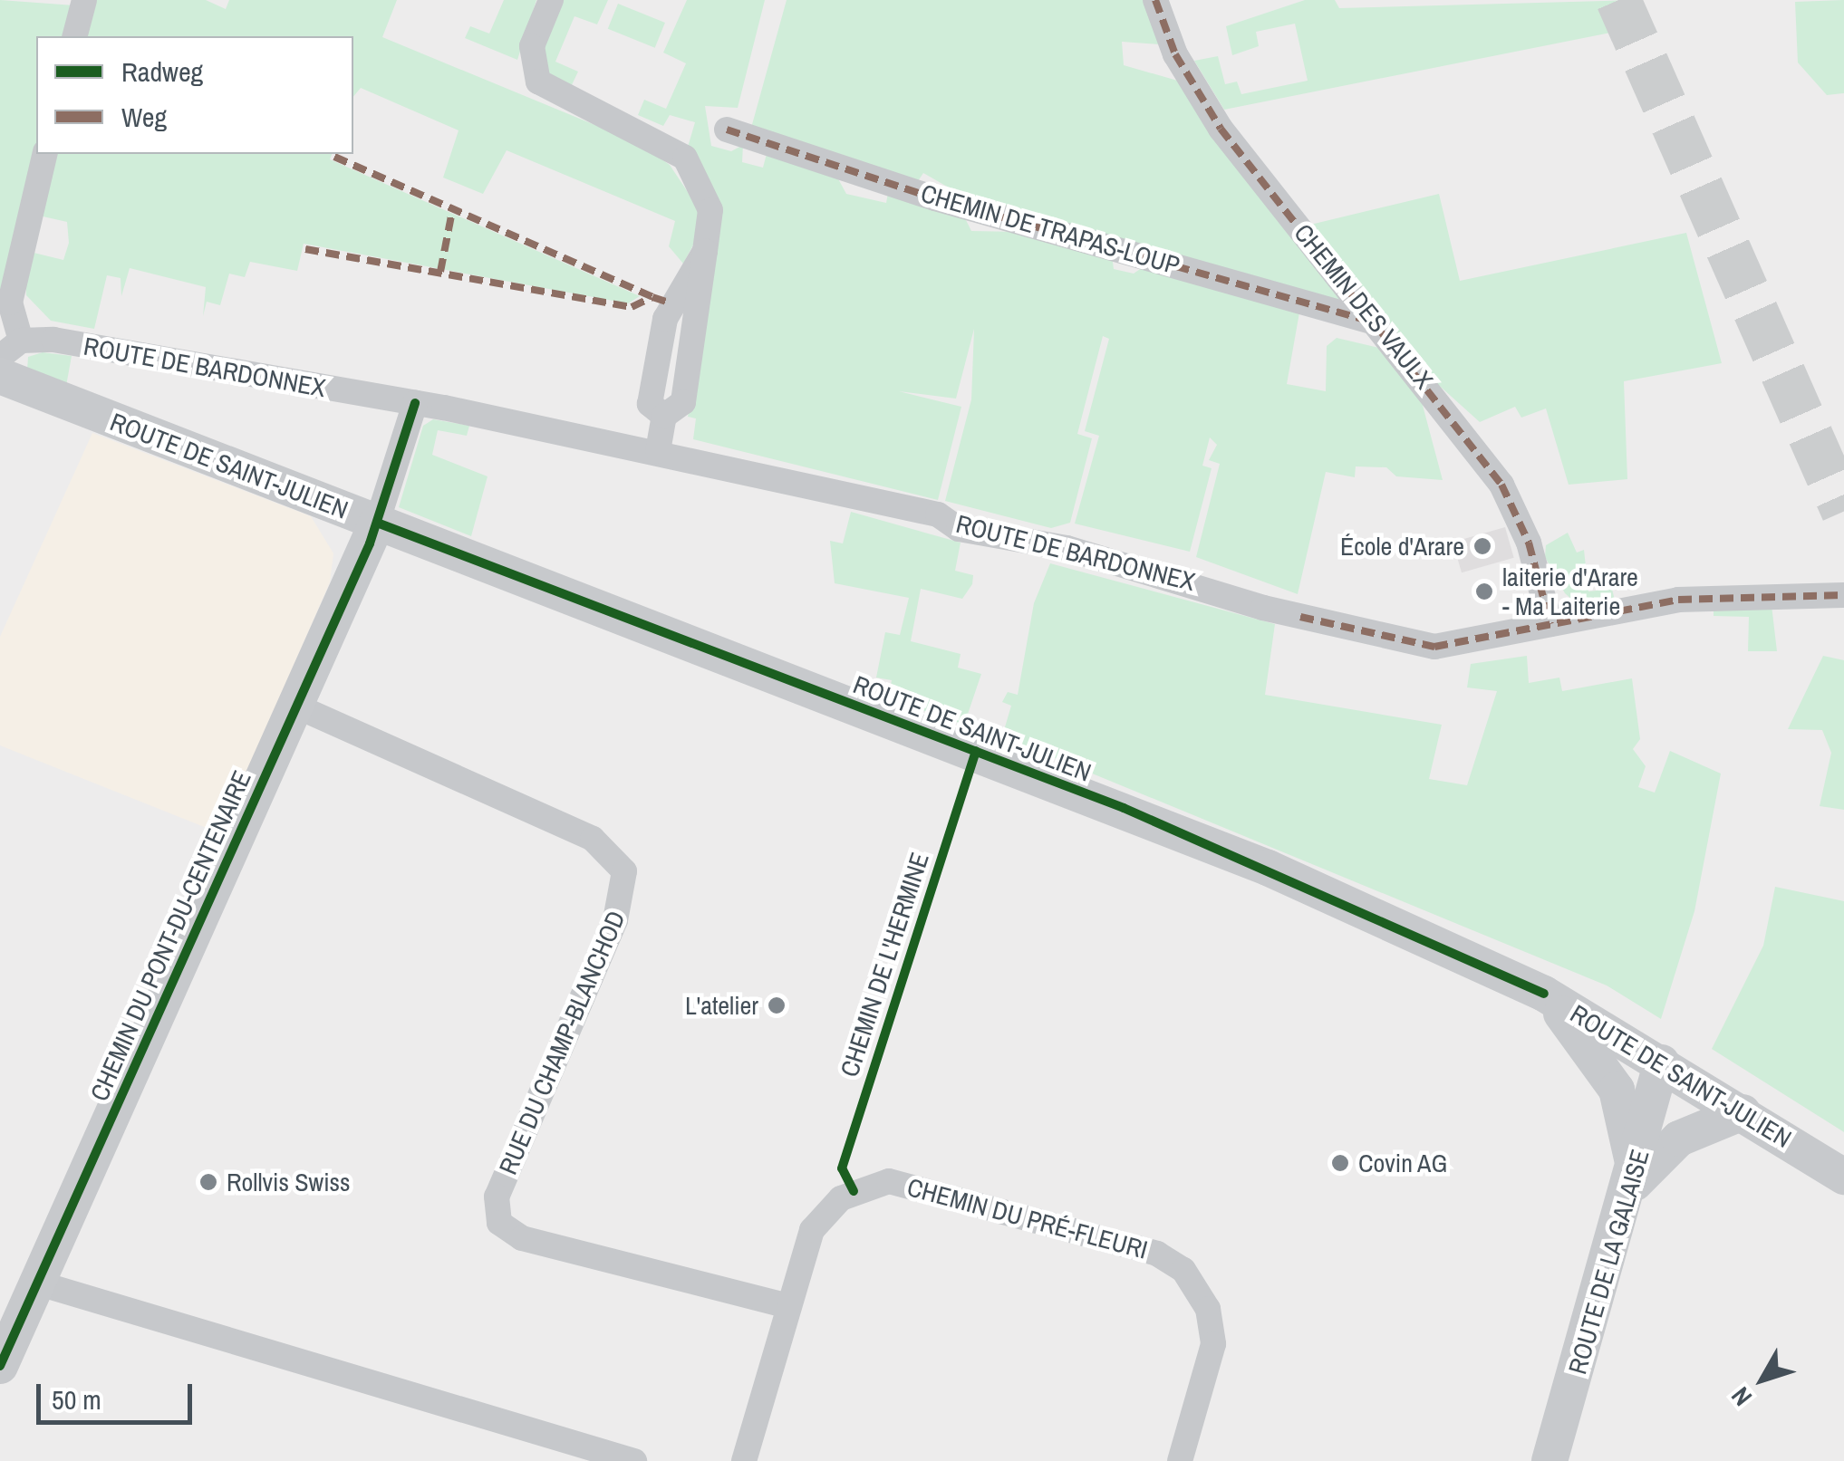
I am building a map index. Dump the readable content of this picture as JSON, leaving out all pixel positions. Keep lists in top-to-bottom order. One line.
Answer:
{"streets":{"main road":["ROUTE DE SAINT-JULIEN","CHEMIN DU PONT-DU-CENTENAIRE","ROUTE DE LA GALAISE"],"street":["CHEMIN DE TRAPAS-LOUP","CHEMIN DES VAULX","ROUTE DE BARDONNEX","RUE DU CHAMP-BLANCHOD","CHEMIN DU PRÉ-FLEURI"],"cycle path":["CHEMIN DE L'HERMINE"]},"crossings":[["CHEMIN DE TRAPAS-LOUP","CHEMIN DES VAULX"],["CHEMIN DES VAULX","ROUTE DE BARDONNEX"],["ROUTE DE SAINT-JULIEN","CHEMIN DU PONT-DU-CENTENAIRE"],["ROUTE DE SAINT-JULIEN","ROUTE DE LA GALAISE"],["CHEMIN DU PONT-DU-CENTENAIRE","RUE DU CHAMP-BLANCHOD"],["RUE DU CHAMP-BLANCHOD","CHEMIN DU PRÉ-FLEURI"]],"places":["École d'Arare","laiterie d'Arare - Ma Laiterie","L'atelier","Covin AG","Rollvis Swiss"],"legend":["Radweg","Weg"],"scale_bar":"50 m","north":"bottom left"}
